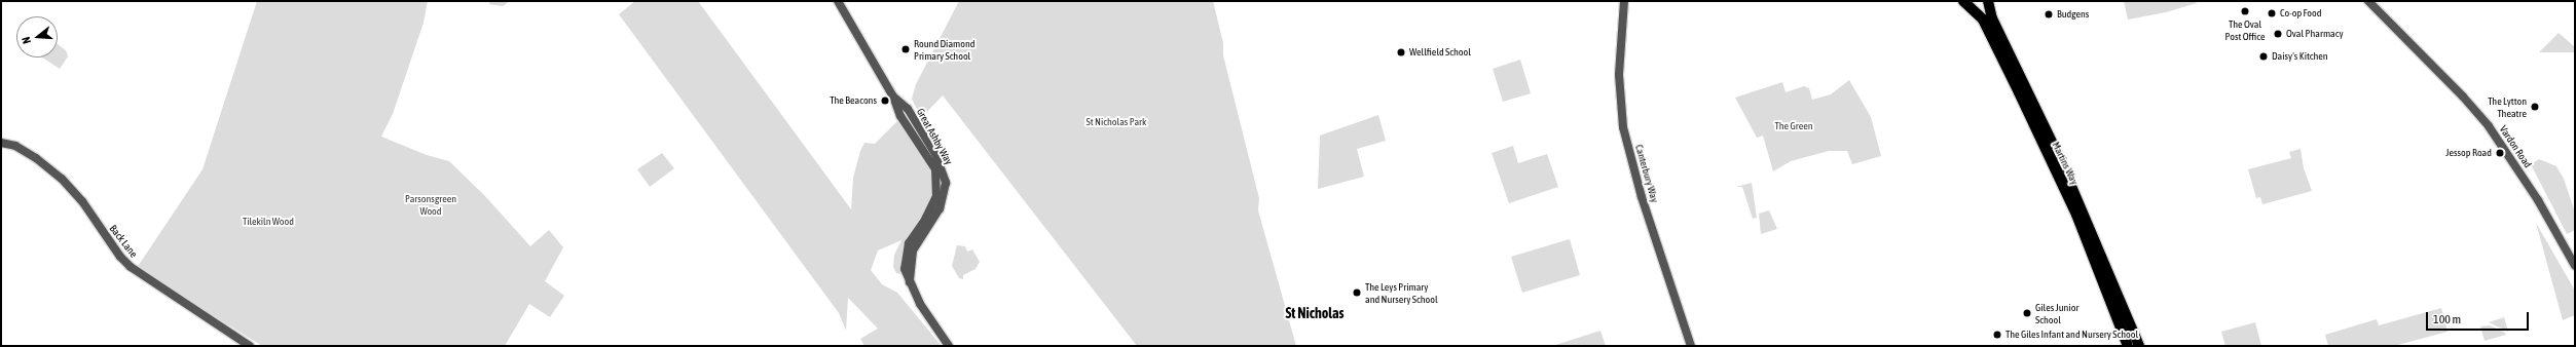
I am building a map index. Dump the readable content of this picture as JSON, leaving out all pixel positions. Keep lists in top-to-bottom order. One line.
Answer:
{"streets":{"main road":["Martins Way"],"street":["Great Ashby Way","Vardon Road","Canterbury Way","Back Lane"]},"districts":["St Nicholas"],"parks":["St Nicholas Park","The Green","Parsonsgreen Wood","Tilekiln Wood"],"places":["The Oval Post Office","Co-op Food","Budgens","Oval Pharmacy","Round Diamond Primary School","Wellfield School","Daisy's Kitchen","The Beacons","The Lytton Theatre","Jessop Road","The Leys Primary and Nursery School","Giles Junior School","The Giles Infant and Nursery School"],"scale_bar":"100 m","north":"left"}
